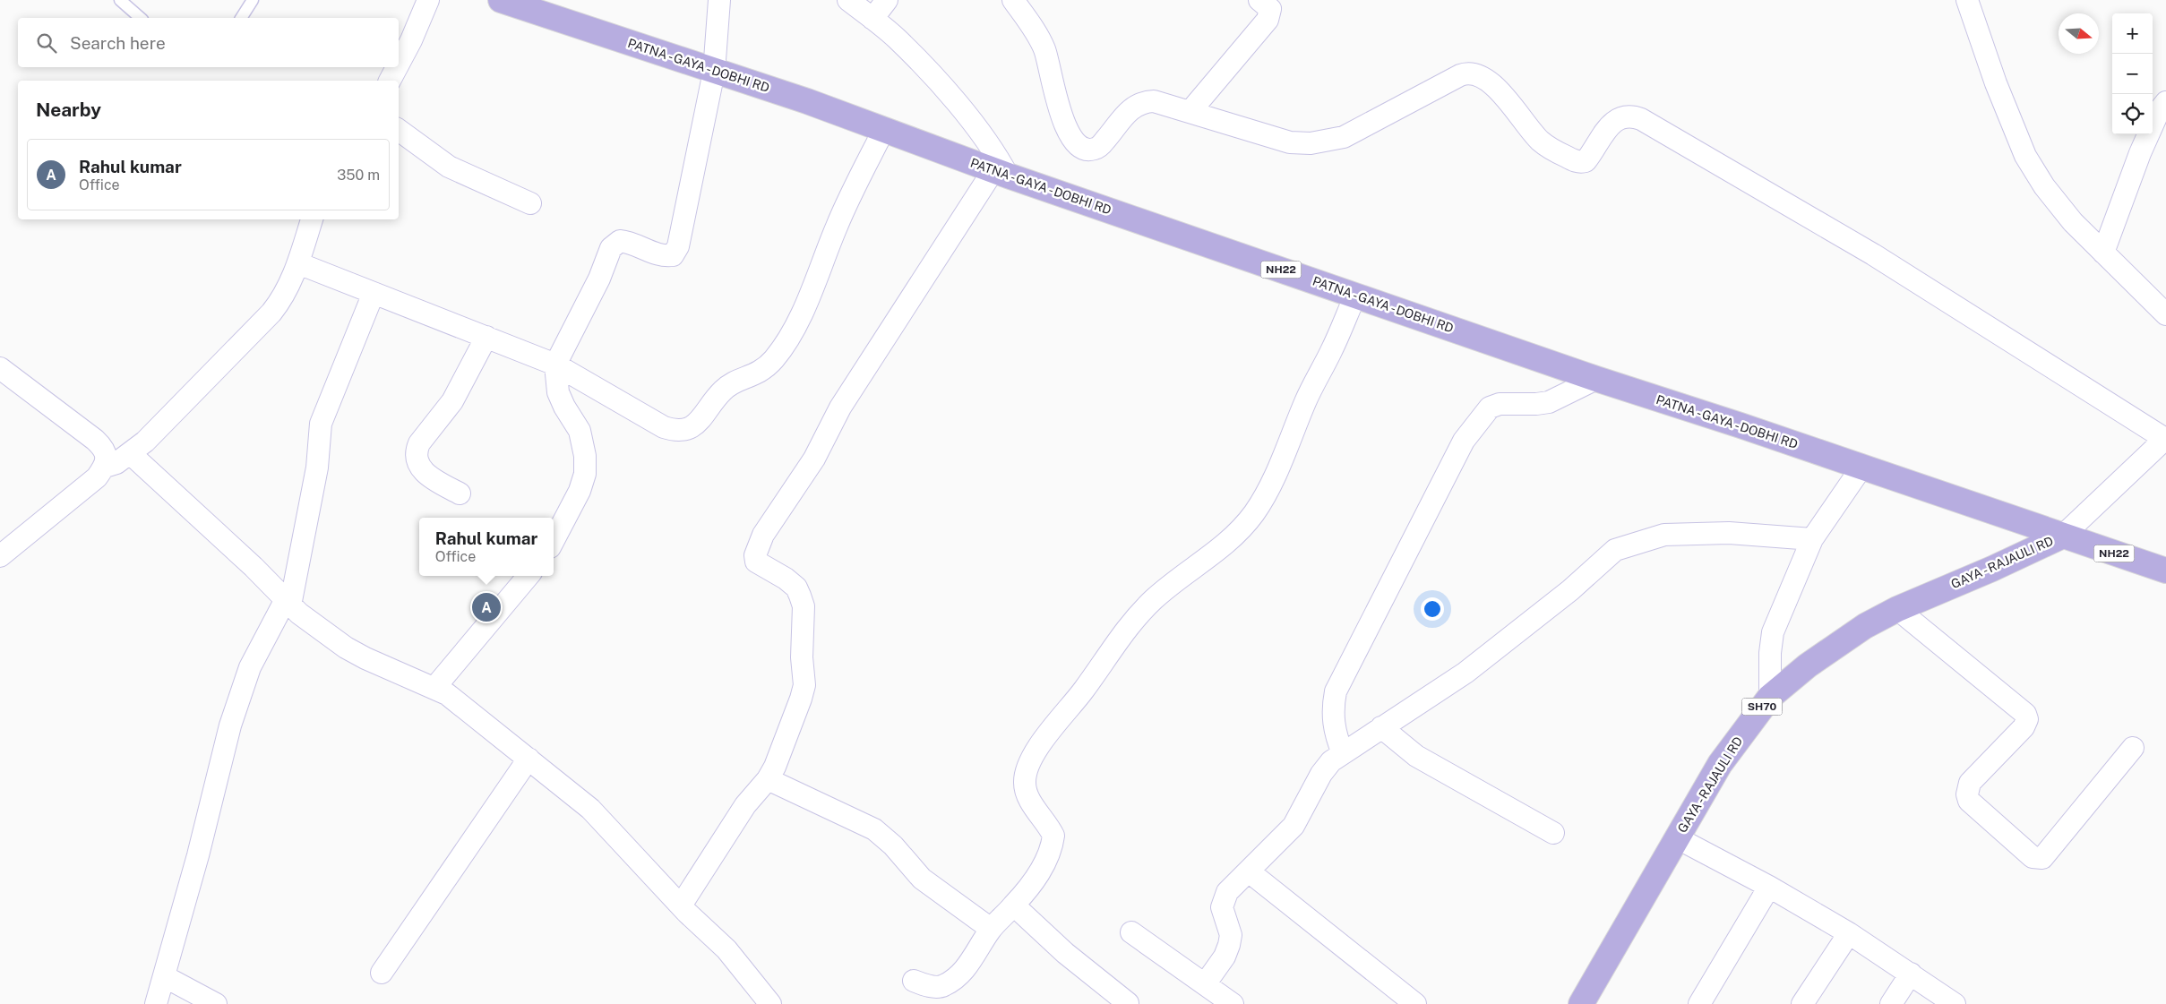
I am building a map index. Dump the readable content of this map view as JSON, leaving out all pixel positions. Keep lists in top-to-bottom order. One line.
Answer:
{"streets":{"main road":["PATNA - GAYA - DOBHI RD","NH22","GAYA - RAJAULI RD","SH70"]},"crossings":[["PATNA - GAYA - DOBHI RD","GAYA - RAJAULI RD"]],"north":"right","page":{"map_buttons":["+","−"],"search":"Search here","heading":"Nearby","list":[{"mark":"A","name":"Rahul kumar","note":"Office","value":"350 m"}],"popup":["Rahul kumar","Office"],"pins":"A"}}
